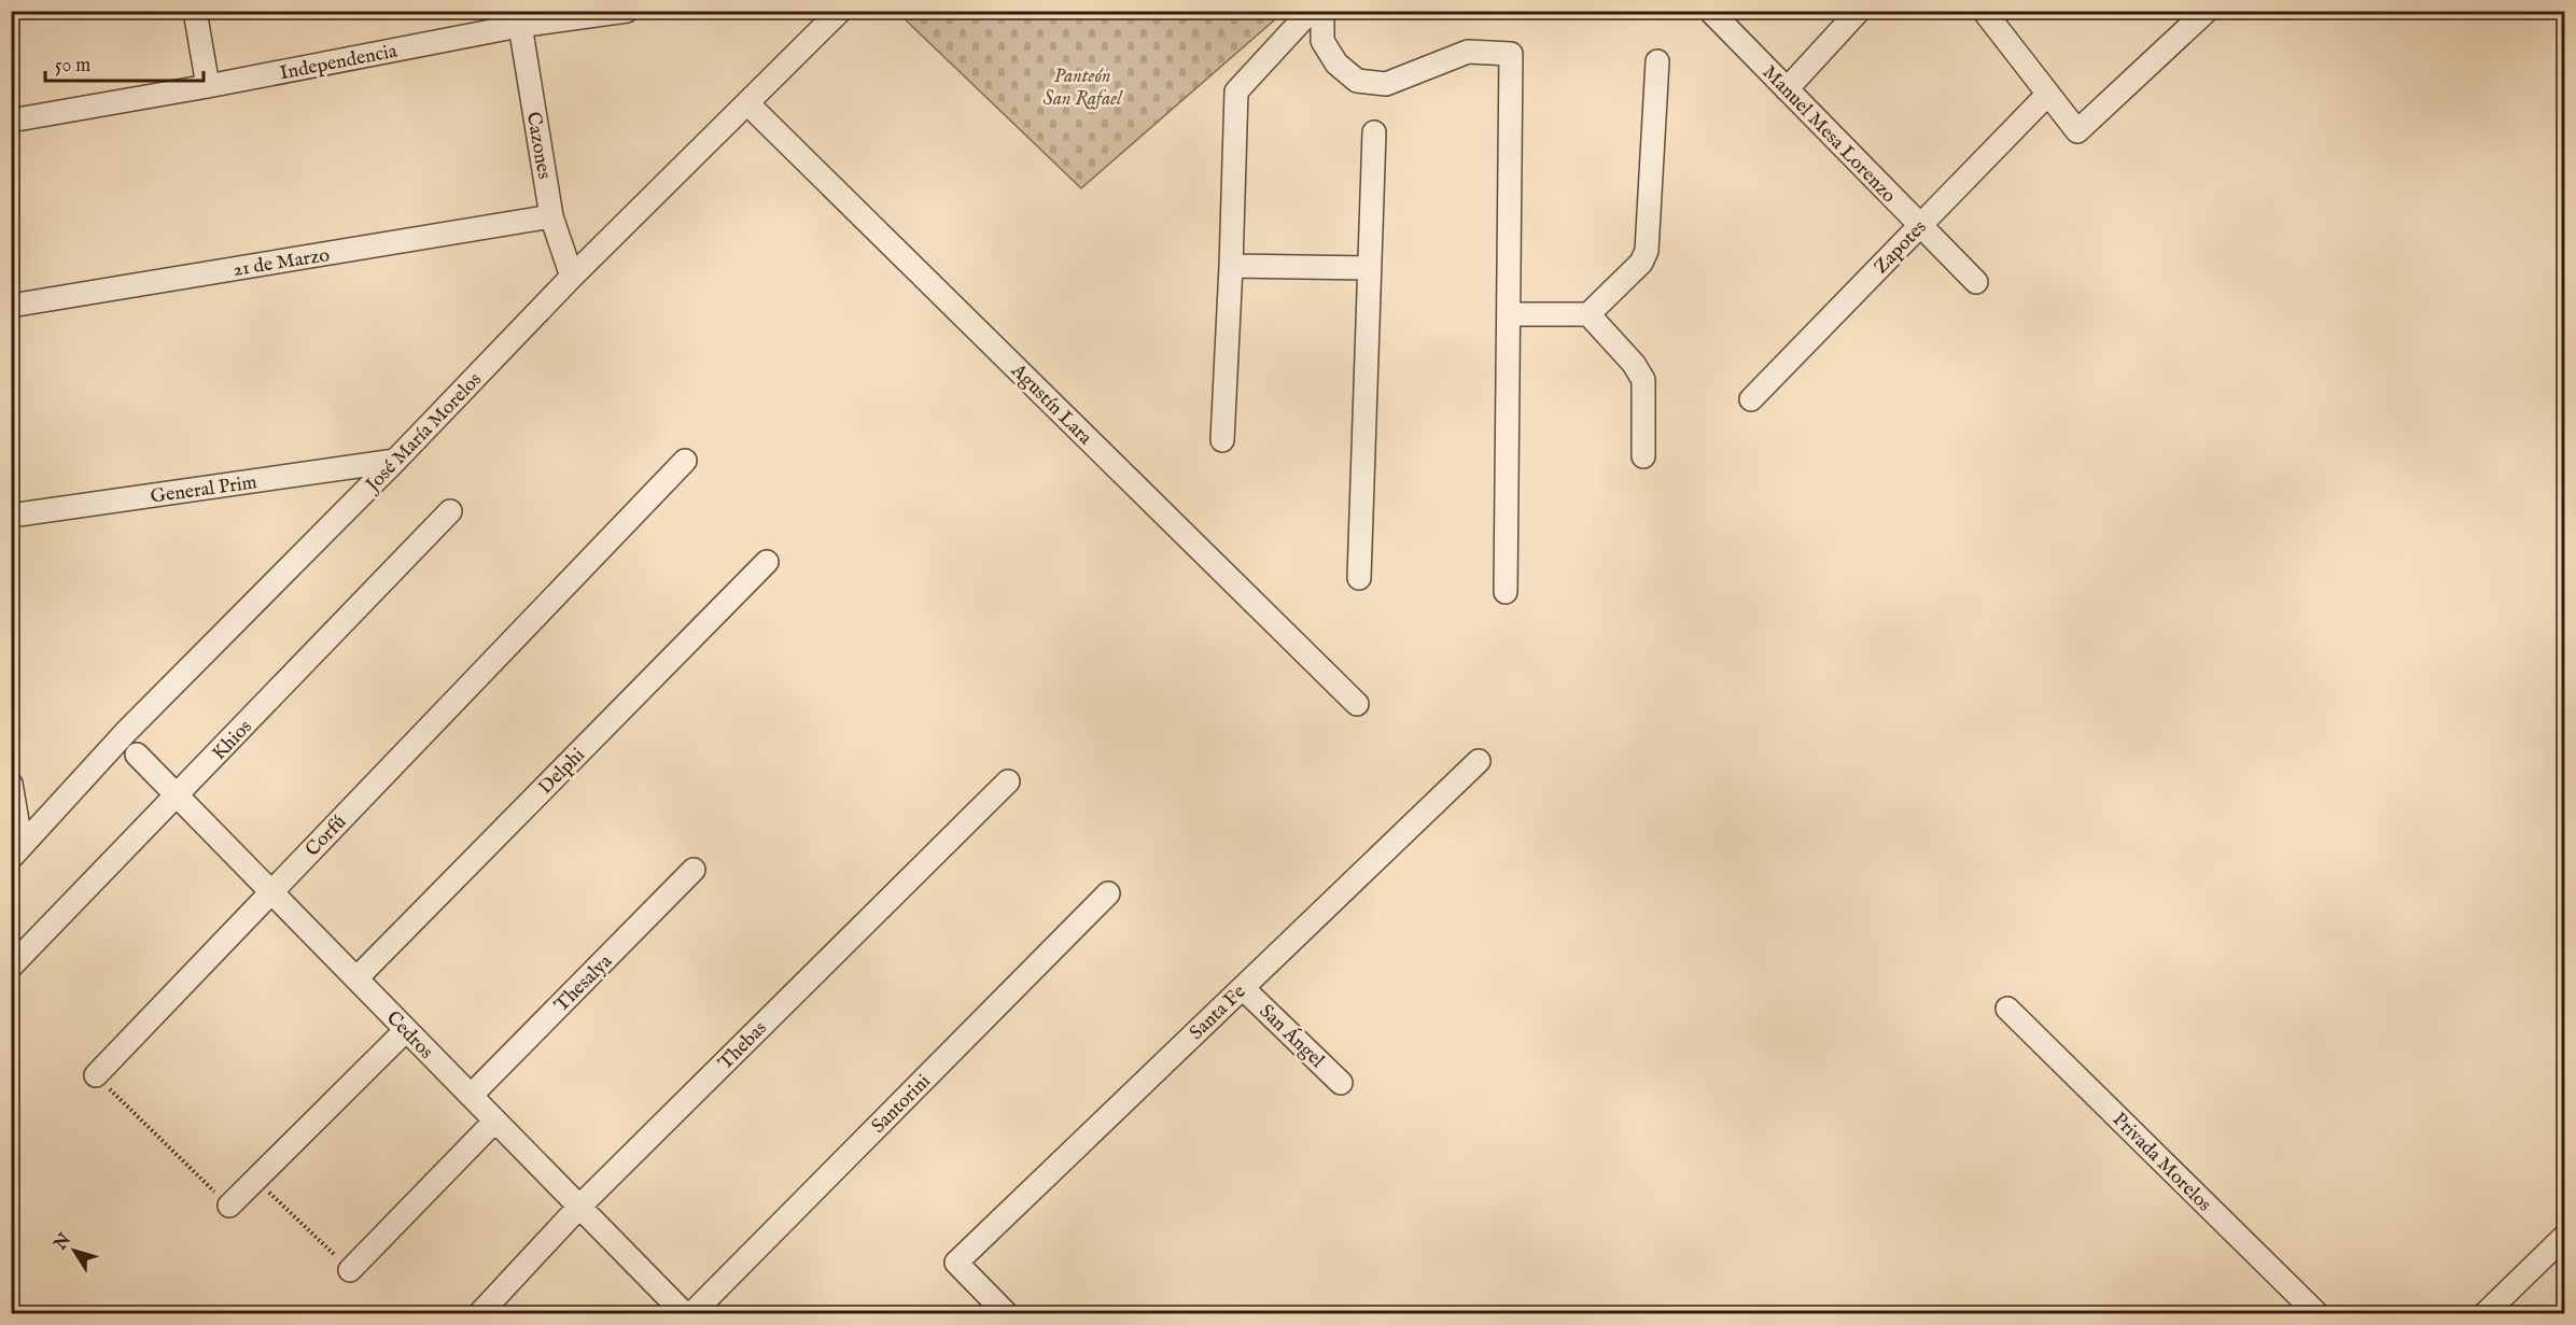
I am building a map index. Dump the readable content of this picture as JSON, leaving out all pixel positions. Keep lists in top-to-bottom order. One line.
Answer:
{"streets":{"street":["Independencia","Manuel Mesa Lorenzo","Cazones","Zapotes","21 de Marzo","Agustín Lara","José María Morelos","General Prim","Khios","Delphi","Corfú","Thesalya","Santa Fe","Cedros","San Ángel","Thebas","Santorini","Privada Morelos"]},"crossings":[["Independencia","Cazones"],["Manuel Mesa Lorenzo","Zapotes"],["Cazones","21 de Marzo"],["Cazones","José María Morelos"],["Agustín Lara","José María Morelos"],["José María Morelos","General Prim"],["Khios","Cedros"],["Delphi","Cedros"],["Corfú","Cedros"],["Thesalya","Cedros"],["Santa Fe","San Ángel"],["Cedros","Thebas"]],"parks":["Panteón San Rafael"],"scale_bar":"50 m","north":"top left"}
